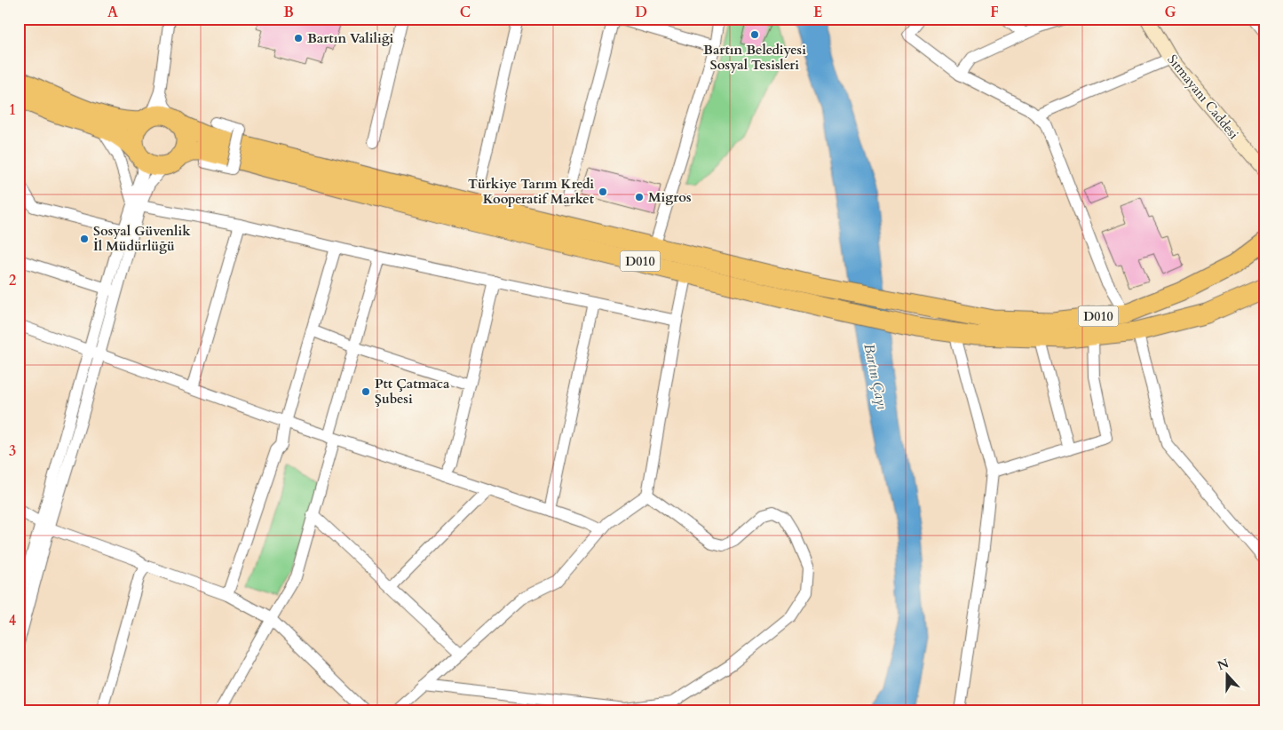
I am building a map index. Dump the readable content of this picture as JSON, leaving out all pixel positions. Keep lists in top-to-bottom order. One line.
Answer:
{"streets":{"highway":["D010"],"street":["Sıtmayanı Caddesi"]},"water":["Bartın Çayı"],"places":["Bartın Belediyesi Sosyal Tesisleri","Bartın Valiliği","Türkiye Tarım Kredi Kooperatif Market","Migros","Sosyal Güvenlik İl Müdürlüğü","Ptt Çatmaca Şubesi"],"north":"top","grid":{"columns":["A","B","C","D","E","F","G"],"rows":["1","2","3","4"]}}
